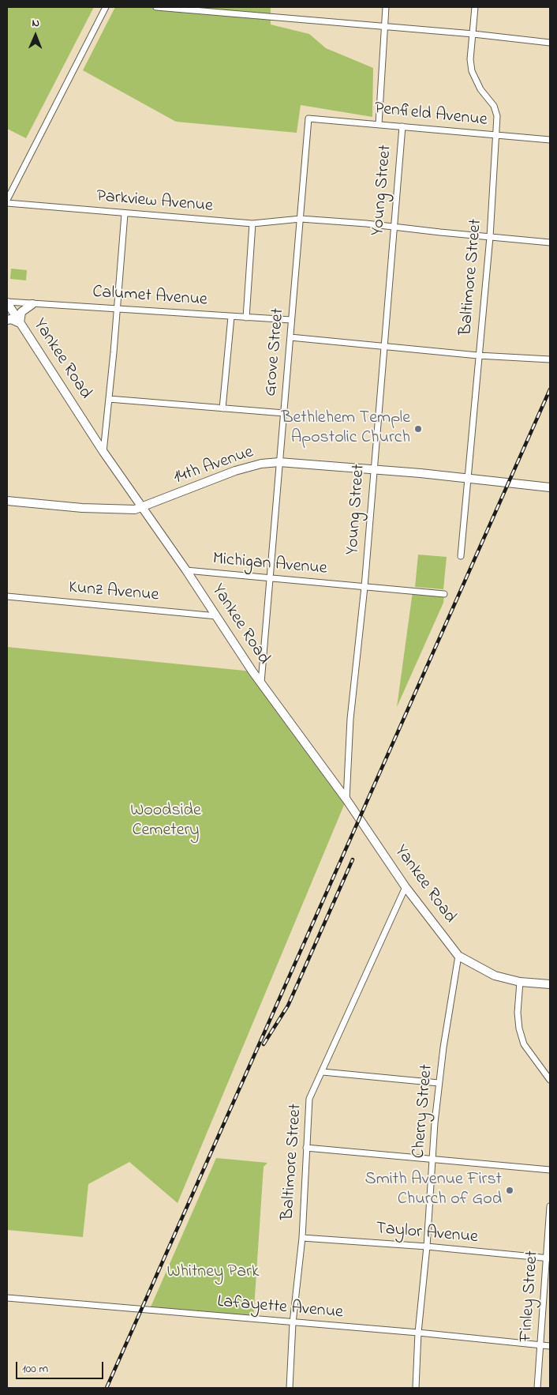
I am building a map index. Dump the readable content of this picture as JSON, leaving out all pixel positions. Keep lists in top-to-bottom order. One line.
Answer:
{"streets":{"street":["Penfield Avenue","Young Street","Parkview Avenue","Baltimore Street","Calumet Avenue","Grove Street","Yankee Road","14th Avenue","Michigan Avenue","Kunz Avenue","Cherry Street","Taylor Avenue","Finley Street","Lafayette Avenue"]},"crossings":[["Penfield Avenue","Young Street"],["Penfield Avenue","Baltimore Street"],["Penfield Avenue","Grove Street"],["Young Street","Parkview Avenue"],["Young Street","Yankee Road"],["Young Street","14th Avenue"],["Young Street","Michigan Avenue"],["Parkview Avenue","Baltimore Street"],["Parkview Avenue","Grove Street"],["Baltimore Street","Yankee Road"],["Baltimore Street","14th Avenue"],["Baltimore Street","Taylor Avenue"],["Baltimore Street","Lafayette Avenue"],["Calumet Avenue","Grove Street"],["Calumet Avenue","Yankee Road"],["Grove Street","Yankee Road"],["Grove Street","14th Avenue"],["Grove Street","Michigan Avenue"],["Yankee Road","14th Avenue"],["Yankee Road","Michigan Avenue"],["Yankee Road","Kunz Avenue"],["Yankee Road","Cherry Street"],["Cherry Street","Taylor Avenue"],["Cherry Street","Lafayette Avenue"],["Taylor Avenue","Finley Street"],["Finley Street","Lafayette Avenue"]],"parks":["Woodside Cemetery","Whitney Park"],"places":["Bethlehem Temple Apostolic Church","Smith Avenue First Church of God"],"scale_bar":"100 m","north":"top"}
